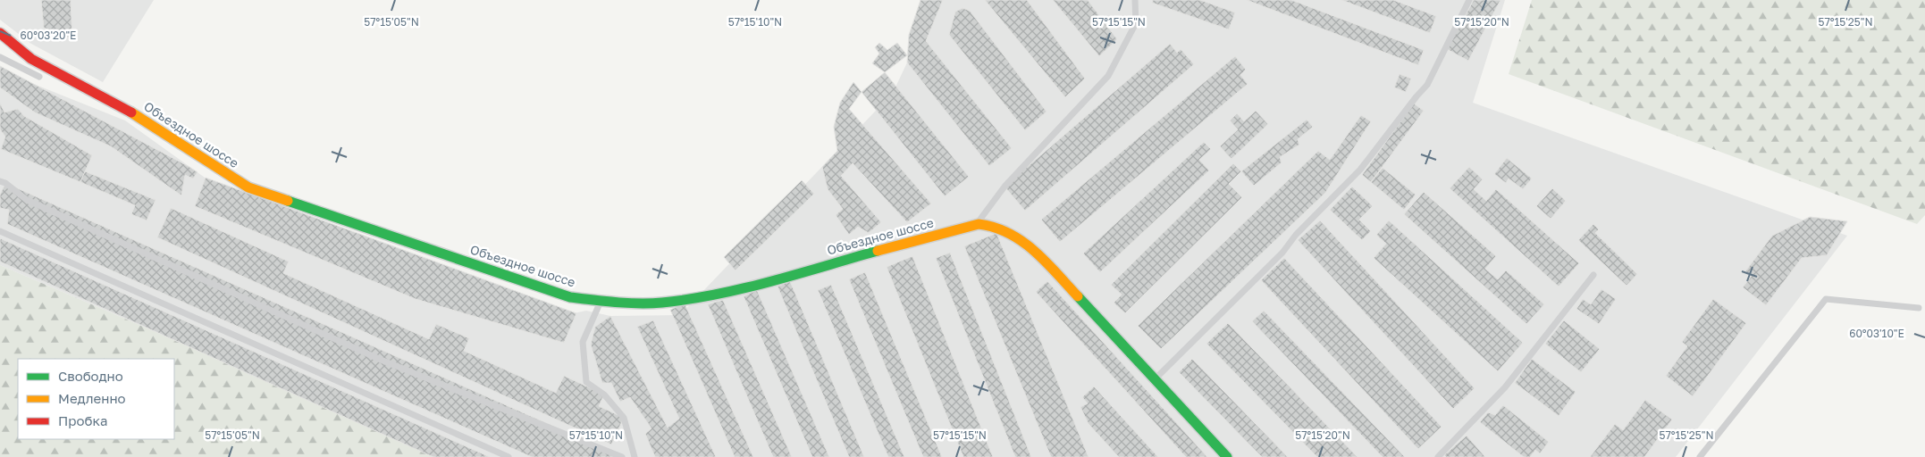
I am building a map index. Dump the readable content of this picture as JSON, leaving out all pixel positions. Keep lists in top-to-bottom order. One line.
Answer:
{"streets":{"street":["Объездное шоссе"]},"legend":["Свободно","Медленно","Пробка"],"coordinates":["57°15'05\"N","57°15'10\"N","57°15'20\"N","57°15'15\"N","57°15'25\"N","60°03'20\"E","60°03'10\"E"]}
